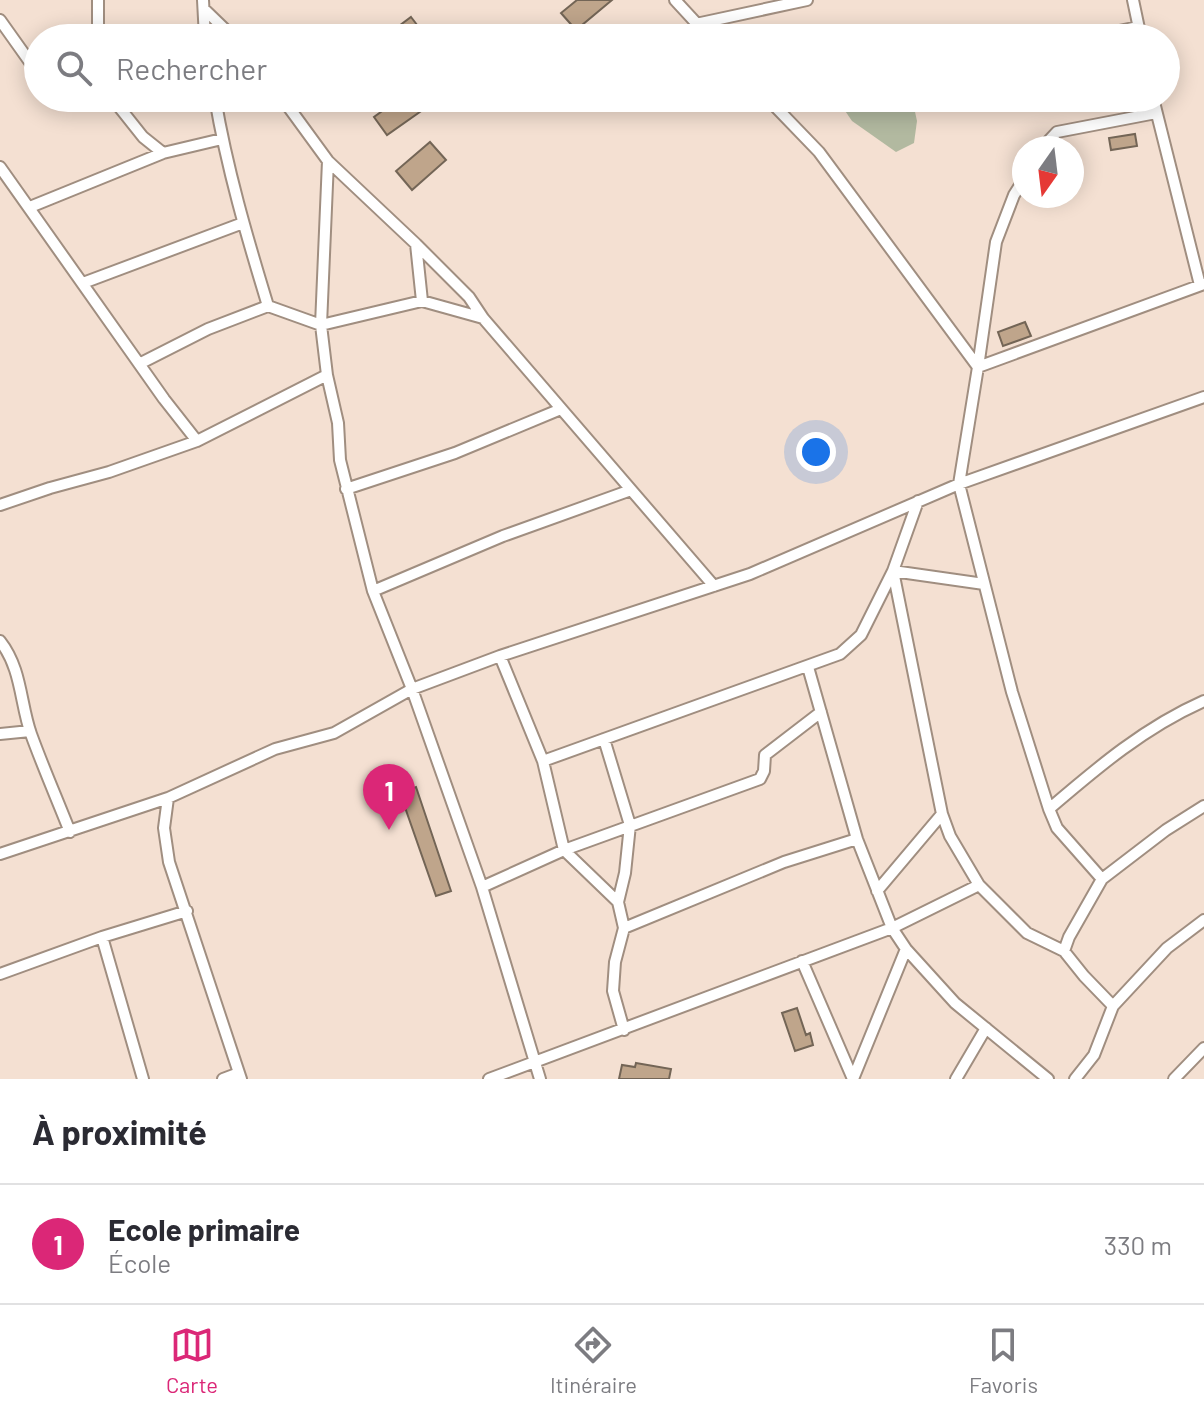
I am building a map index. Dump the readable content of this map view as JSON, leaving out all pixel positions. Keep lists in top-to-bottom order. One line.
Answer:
{"north":"bottom","page":{"search":"Rechercher","pins":"1","heading":"À proximité","list":[{"mark":"1","name":"Ecole primaire","note":"École","value":"330 m"}],"nav":["Carte","Itinéraire","Favoris"]}}
